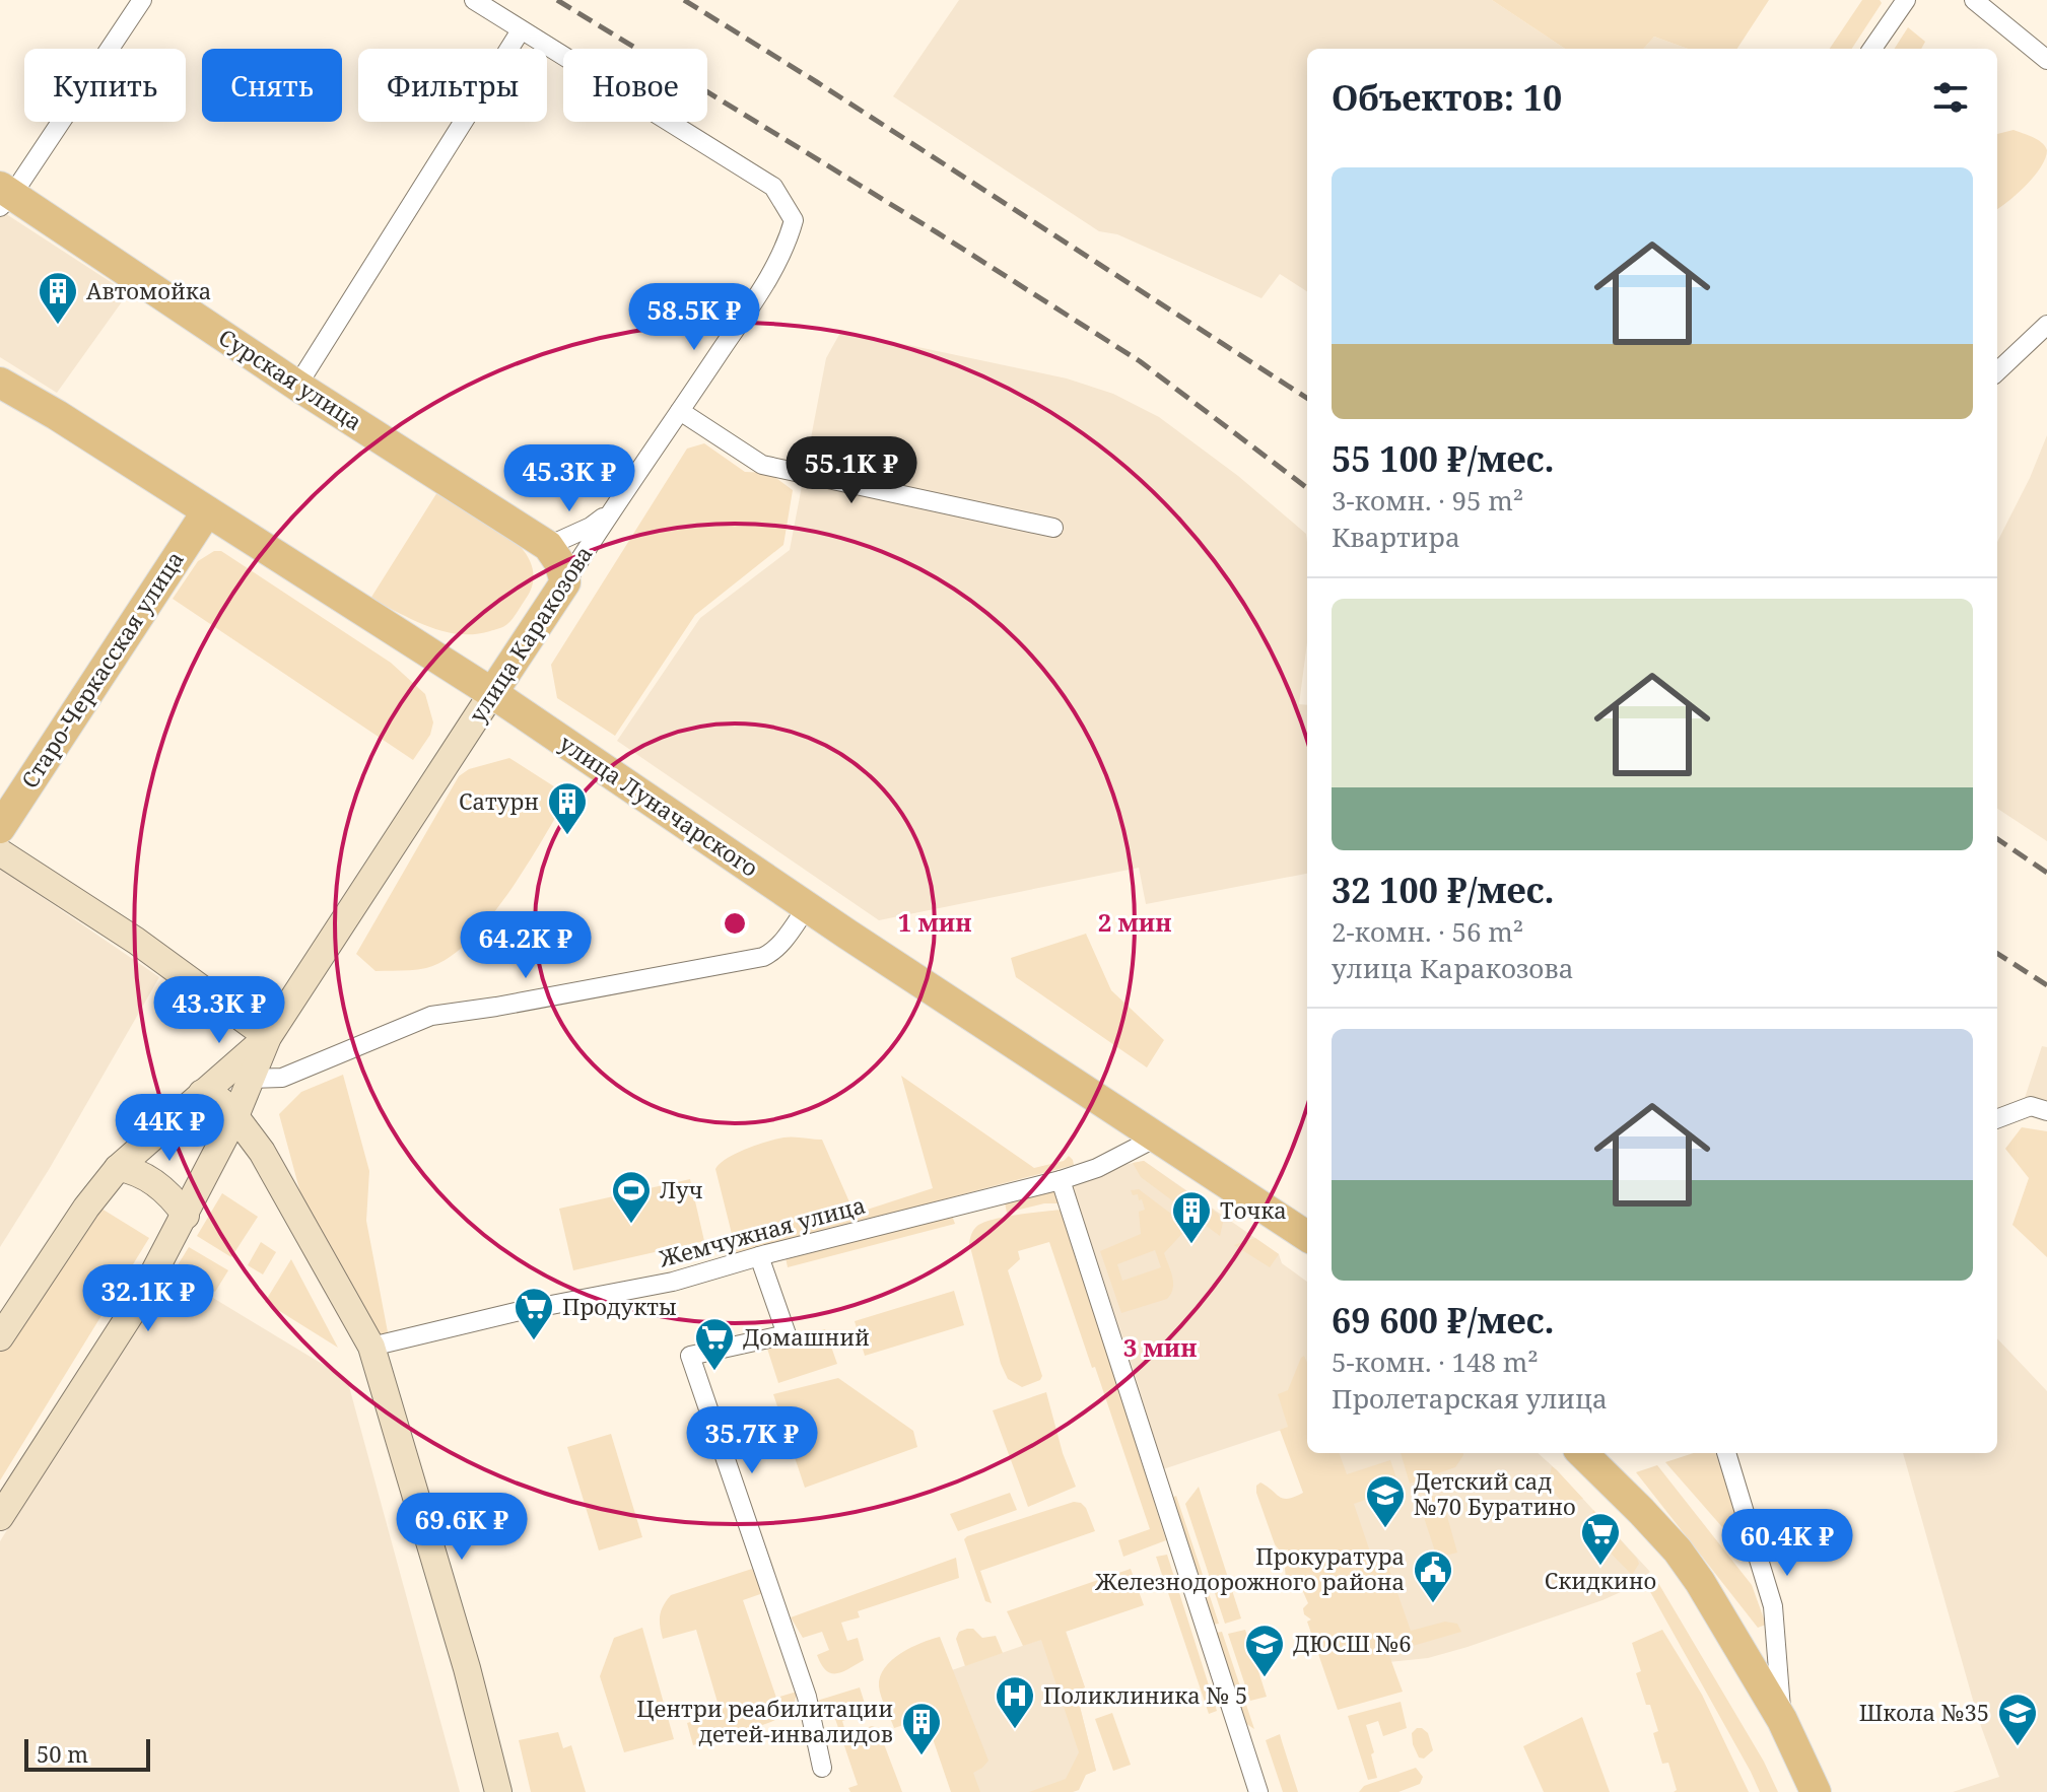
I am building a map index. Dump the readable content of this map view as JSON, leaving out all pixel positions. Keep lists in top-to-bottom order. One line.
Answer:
{"streets":{"main road":["Сурская улица","улица Каракозова","Старо-Черкасская улица","улица Луначарского"],"street":["Жемчужная улица"]},"crossings":[["улица Каракозова","улица Луначарского"],["Старо-Черкасская улица","улица Луначарского"],["улица Луначарского","Жемчужная улица"]],"places":{"building":["Автомойка","Сатурн","Точка","Центри реабилитации детей-инвалидов"],"sports":["Луч"],"supermarket":["Продукты","Домашний","Скидкино"],"school or university":["Детский сад №70 Буратино","ДЮСШ №6","Школа №35"],"public building":["Прокуратура Железнодорожного района"],"hospital":["Поликлиника № 5"]},"scale_bar":"50 m","page":{"chip":["Купить","Снять","Фильтры","Новое"],"heading":"Объектов: 10","list":[{"name":"55 100 ₽/мес.","note":"3-комн. · 95 m² · Квартира"},{"name":"32 100 ₽/мес.","note":"2-комн. · 56 m² · улица Каракозова"},{"name":"69 600 ₽/мес.","note":"5-комн. · 148 m² · Пролетарская улица"}],"price":["58.5K ₽","55.1K ₽","45.3K ₽","64.2K ₽","43.3K ₽","44K ₽","32.1K ₽","35.7K ₽","69.6K ₽","60.4K ₽"],"scale":"50 m"},"rings":["1 мин","2 мин","3 мин"]}
